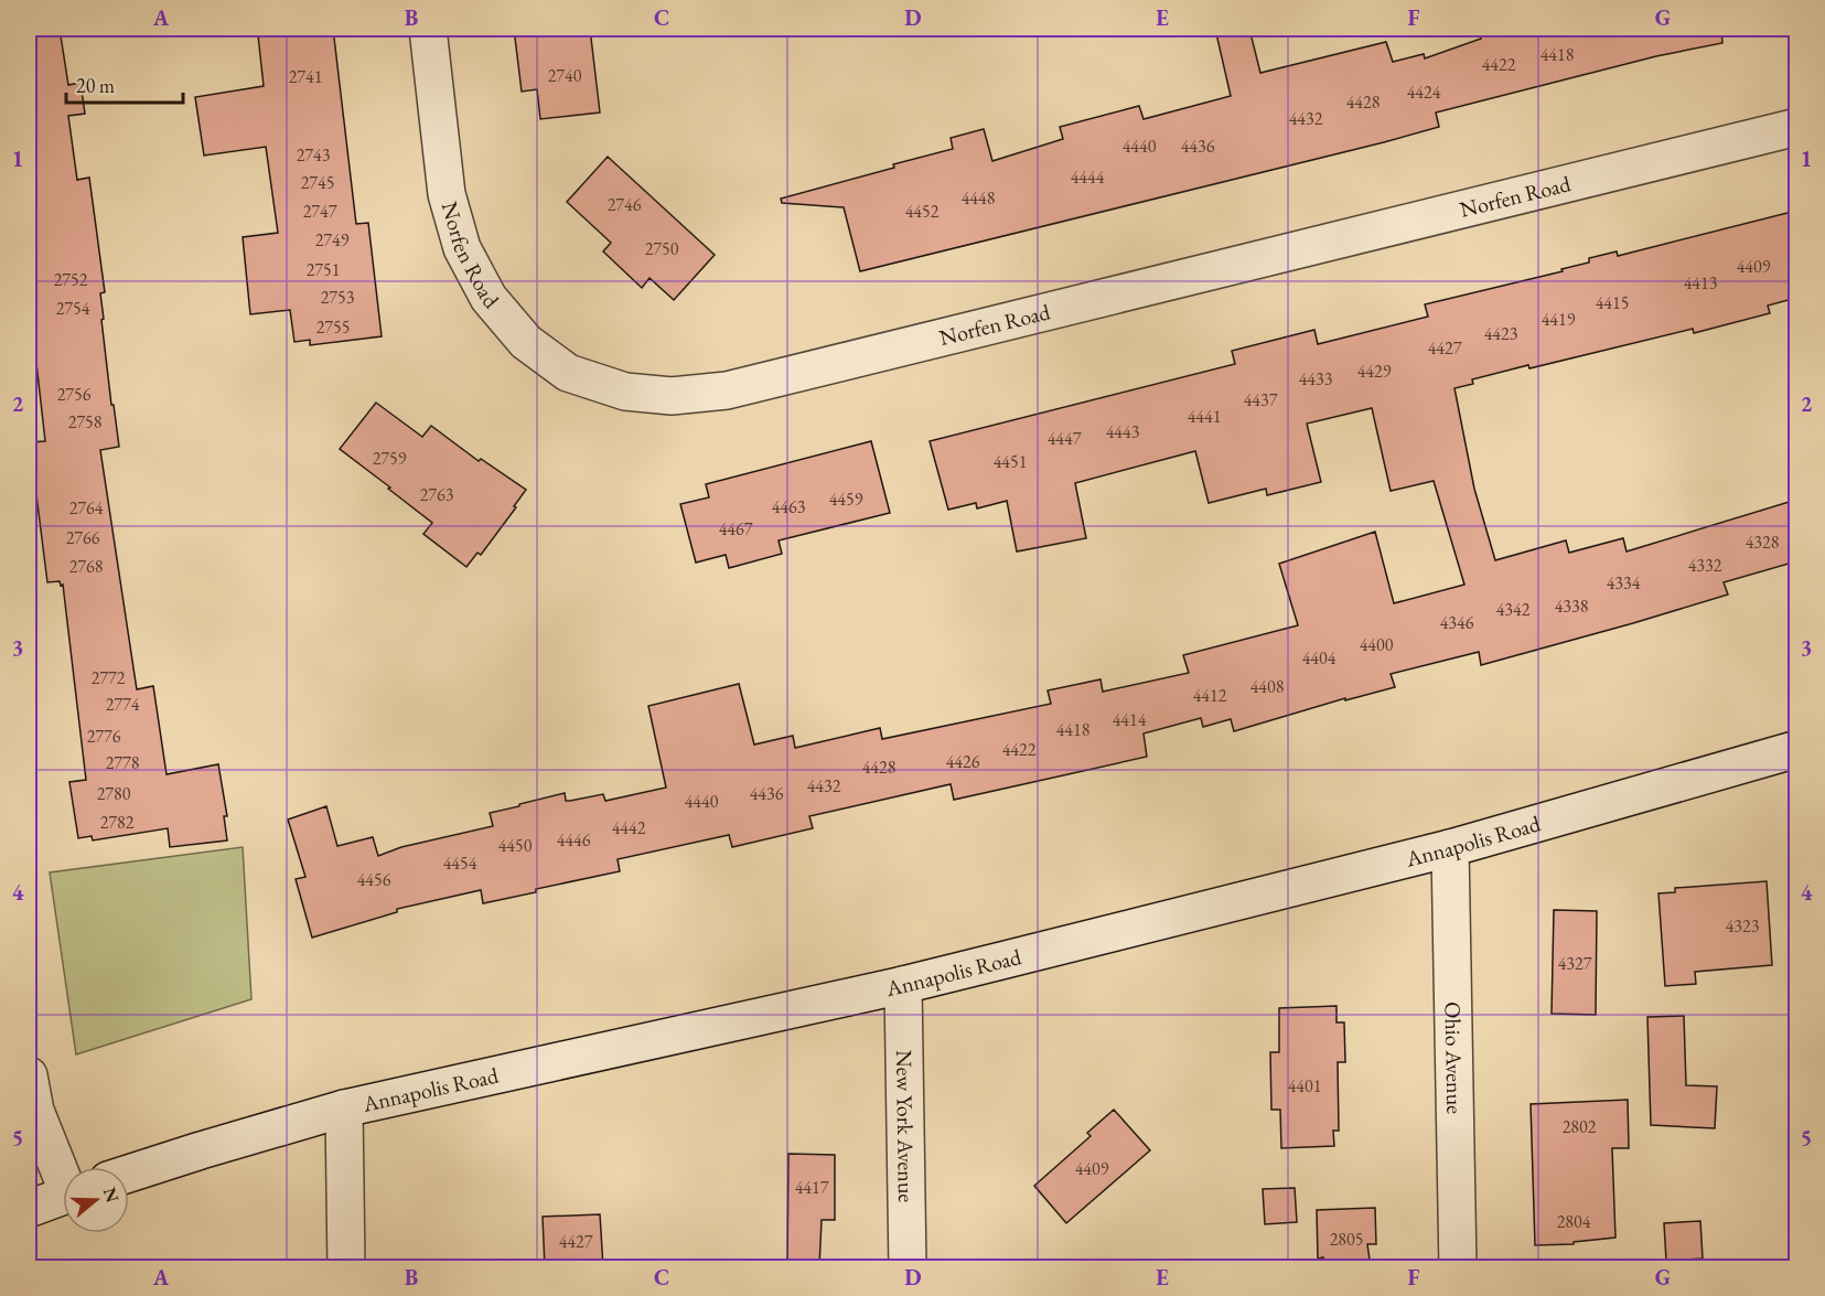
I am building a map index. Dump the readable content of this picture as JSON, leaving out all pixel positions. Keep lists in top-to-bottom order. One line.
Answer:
{"streets":{"street":["Norfen Road","Annapolis Road","Ohio Avenue","New York Avenue"]},"crossings":[["Annapolis Road","Ohio Avenue"],["Annapolis Road","New York Avenue"]],"house_numbers":["4418","4422","2740","2741","4424","4428","4432","4440","4436","2743","4444","2745","4448","2746","2747","4452","2749","2750","4409","2751","2752","4413","2753","4415","2754","4419","2755","4423","4427","4429","4433","2756","4437","4441","2758","4443","4447","2759","4451","2763","4459","4463","2764","4467","2766","4328","4332","2768","4334","4338","4342","4346","4400","4404","2772","4408","4412","2774","4414","4418","2776","4422","4426","2778","4428","4432","2780","4436","4440","2782","4442","4446","4450","4454","4456","4323","4327","4401","2802","4409","4417","2804","2805","4427"],"scale_bar":"20 m","north":"right","grid":{"columns":["A","B","C","D","E","F","G"],"rows":["1","2","3","4","5"]}}
